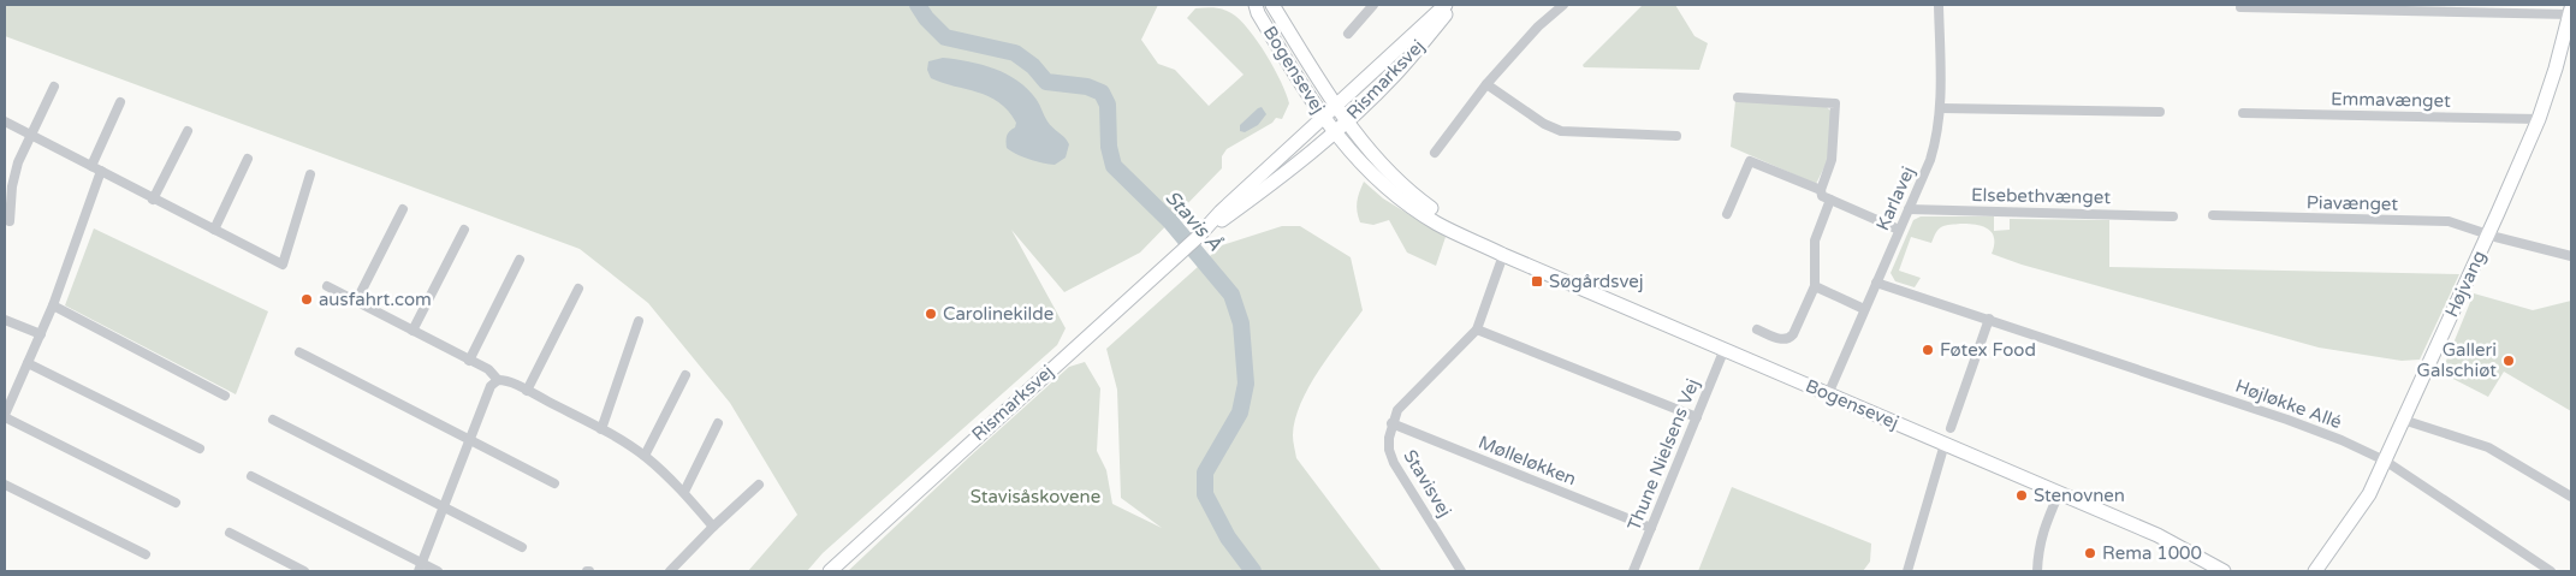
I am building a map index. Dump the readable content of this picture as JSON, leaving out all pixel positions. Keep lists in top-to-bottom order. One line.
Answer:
{"streets":{"main road":["Bogensevej","Rismarksvej","Højvang"],"street":["Emmavænget","Elsebethvænget","Karlavej","Piavænget","Højløkke Allé","Thune Nielsens Vej","Mølleløkken","Stavisvej"]},"crossings":[["Bogensevej","Rismarksvej"],["Bogensevej","Karlavej"],["Bogensevej","Thune Nielsens Vej"],["Emmavænget","Højvang"],["Elsebethvænget","Karlavej"],["Karlavej","Højløkke Allé"],["Piavænget","Højvang"],["Højvang","Højløkke Allé"],["Thune Nielsens Vej","Mølleløkken"],["Mølleløkken","Stavisvej"]],"water":["Stavis Å"],"parks":["Stavisåskovene"],"places":{"transit":["Søgårdsvej"],"other":["ausfahrt.com","Carolinekilde","Føtex Food","Galleri Galschiøt","Stenovnen","Rema 1000"]}}
